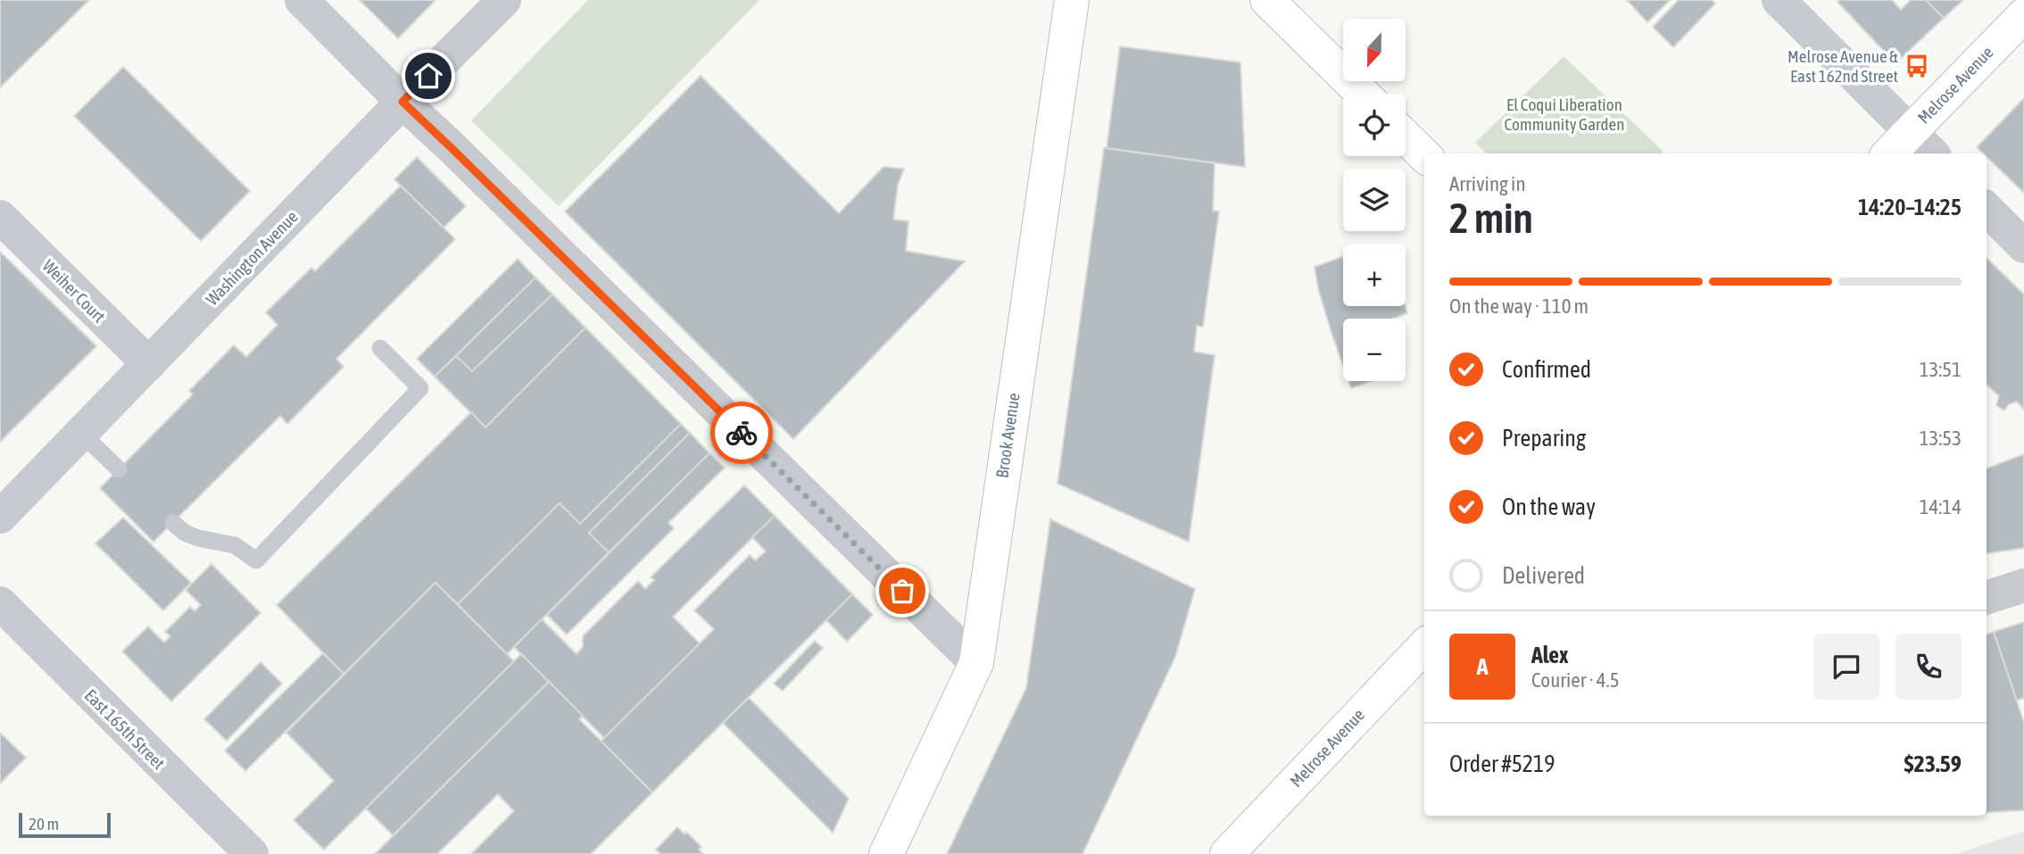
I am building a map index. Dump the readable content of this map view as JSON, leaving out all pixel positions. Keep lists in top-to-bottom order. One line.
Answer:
{"streets":{"main road":["Melrose Avenue","Brook Avenue"],"street":["Washington Avenue","Weiher Court","East 165th Street"]},"crossings":[["Washington Avenue","Weiher Court"]],"parks":["El Coqui Liberation Community Garden"],"places":{"bus stop":["Melrose Avenue & East 162nd Street"]},"scale_bar":"20 m","north":"bottom","page":{"map_buttons":["+","−"],"heading":["2 min","Arriving in","14:20–14:25"],"panel":["Alex","Courier · 4.5","Order #5219","$23.59"],"bar":"On the way · 110 m","list":[["Confirmed","13:51"],["Preparing","13:53"],["On the way","14:14"],"Delivered"],"round":"A","scale":"20 m"}}
